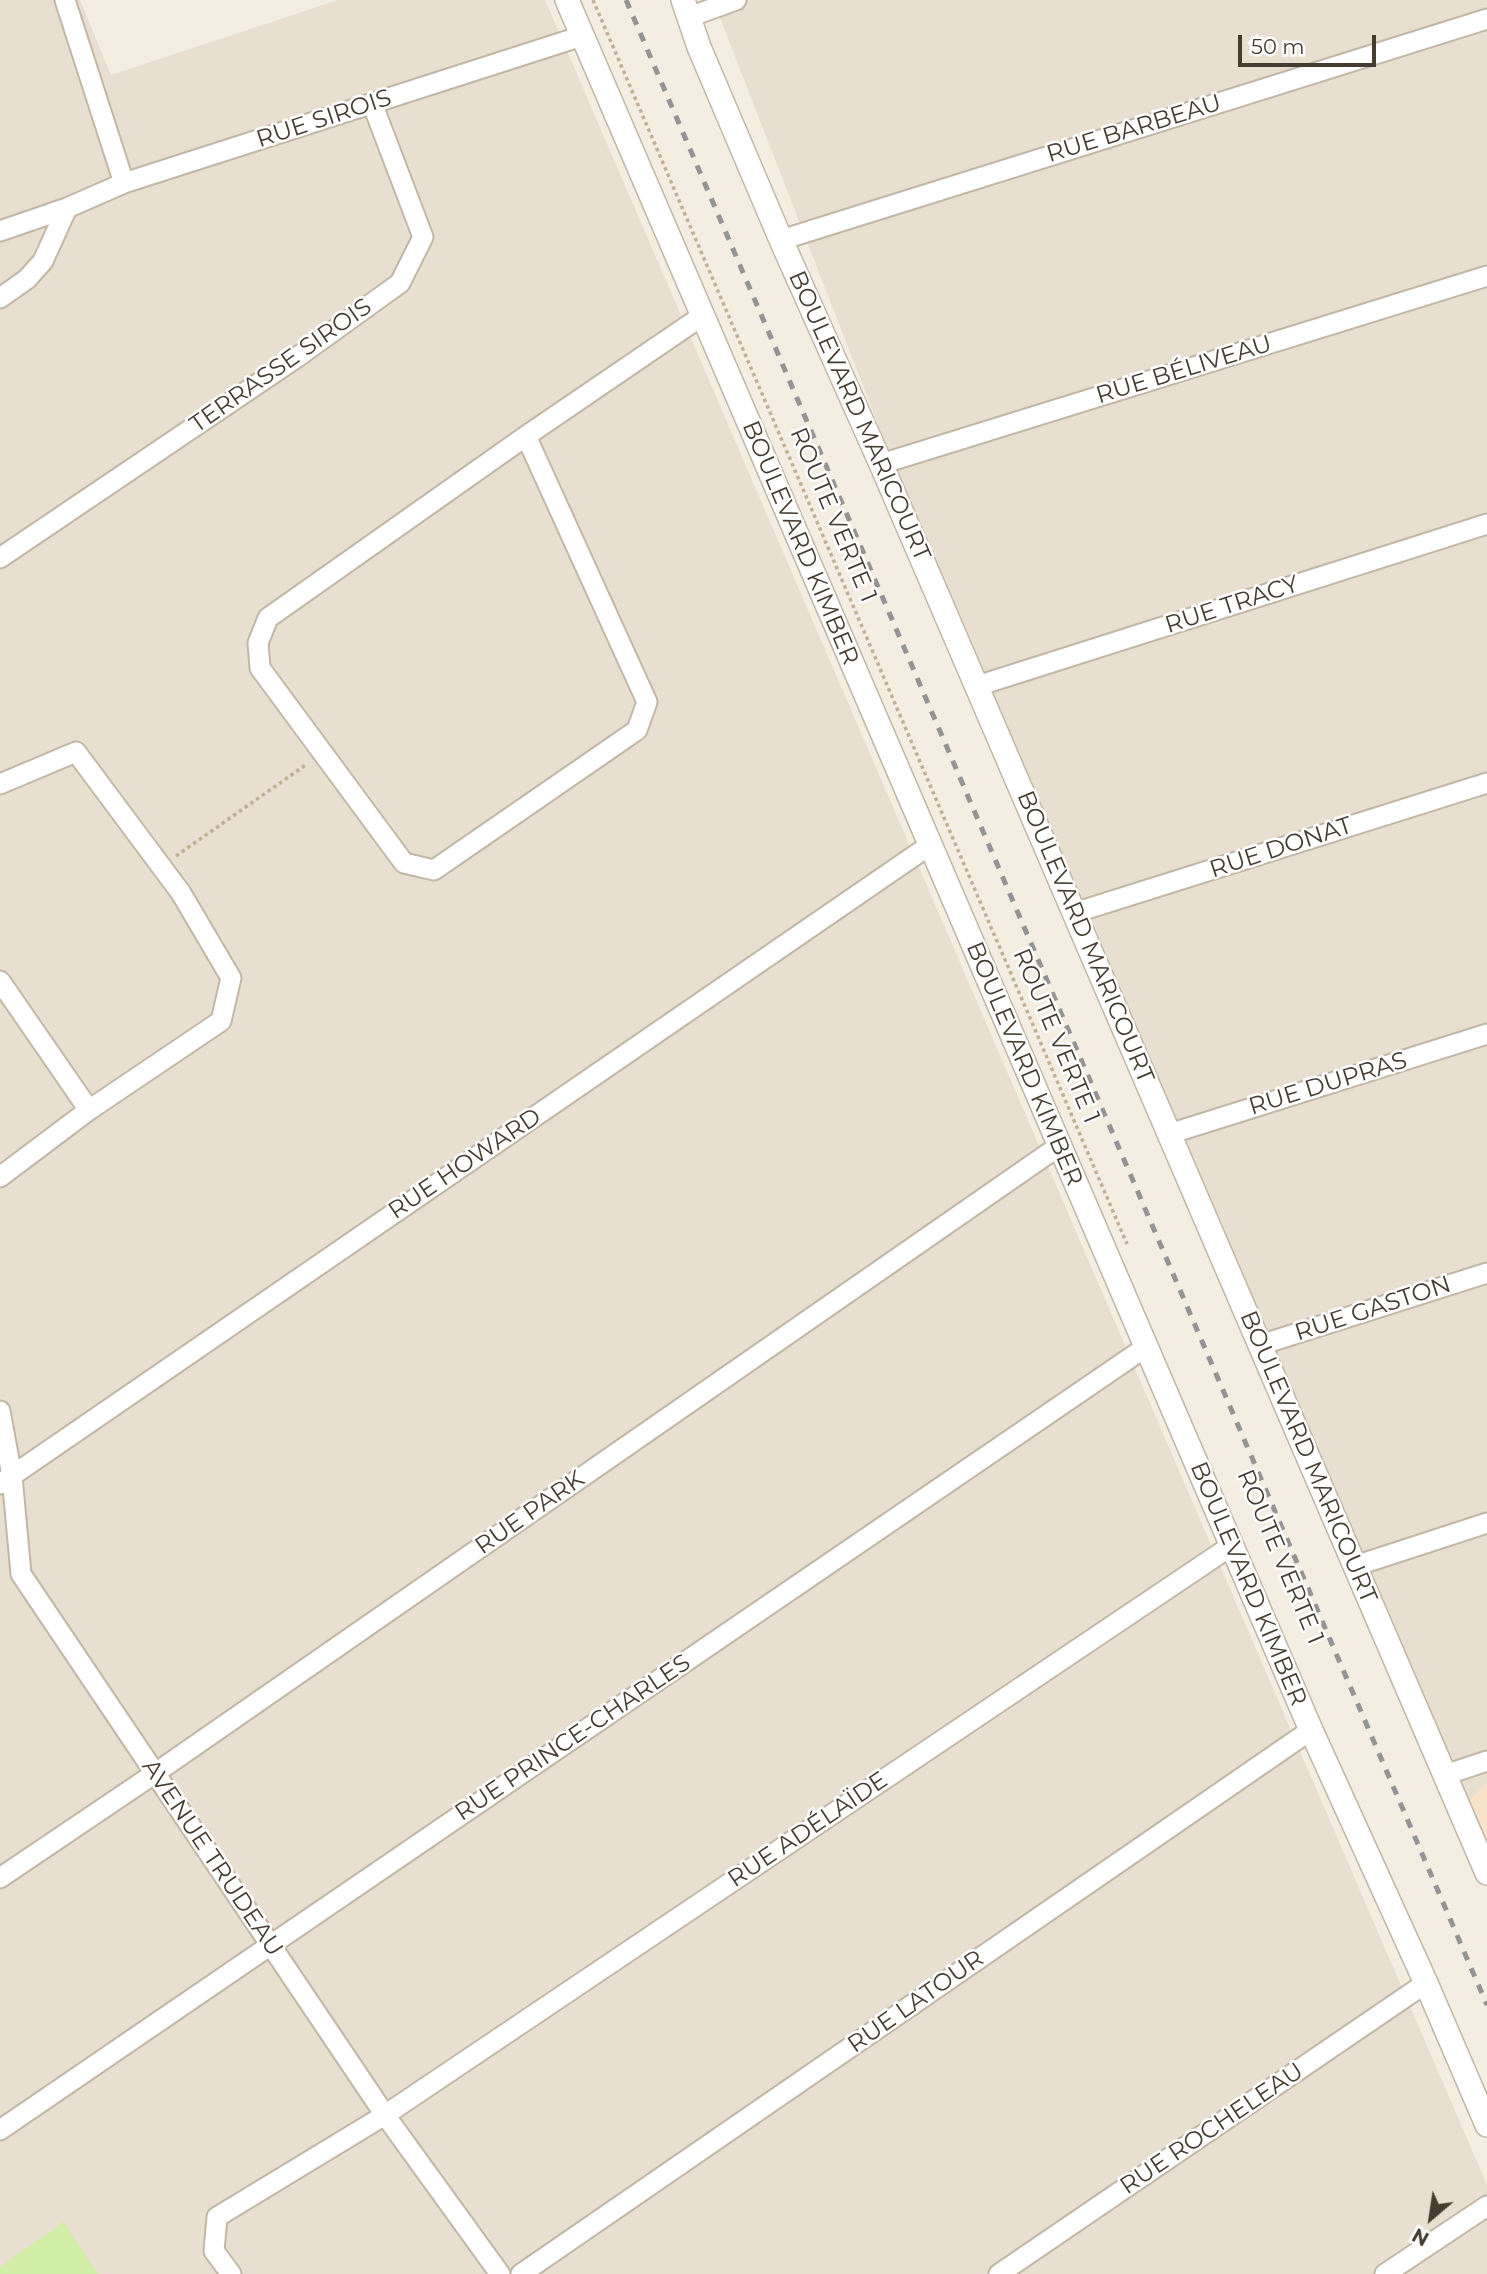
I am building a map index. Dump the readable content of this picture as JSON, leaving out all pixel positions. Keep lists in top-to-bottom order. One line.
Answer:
{"streets":{"street":["RUE SIROIS","RUE BARBEAU","TERRASSE SIROIS","RUE BÉLIVEAU","BOULEVARD MARICOURT","BOULEVARD KIMBER","RUE TRACY","RUE DONAT","RUE DUPRAS","RUE HOWARD","RUE GASTON","RUE PARK","RUE PRINCE-CHARLES","RUE ADÉLAÏDE","AVENUE TRUDEAU","RUE LATOUR","RUE ROCHELEAU"],"path":["ROUTE VERTE 1"]},"crossings":[["RUE SIROIS","TERRASSE SIROIS"],["RUE SIROIS","BOULEVARD KIMBER"],["RUE BARBEAU","BOULEVARD MARICOURT"],["RUE BÉLIVEAU","BOULEVARD MARICOURT"],["BOULEVARD MARICOURT","RUE TRACY"],["BOULEVARD MARICOURT","RUE DONAT"],["BOULEVARD MARICOURT","RUE DUPRAS"],["BOULEVARD MARICOURT","RUE GASTON"],["BOULEVARD KIMBER","RUE HOWARD"],["BOULEVARD KIMBER","RUE PARK"],["BOULEVARD KIMBER","RUE PRINCE-CHARLES"],["BOULEVARD KIMBER","RUE ADÉLAÏDE"],["BOULEVARD KIMBER","RUE LATOUR"],["BOULEVARD KIMBER","RUE ROCHELEAU"],["RUE HOWARD","AVENUE TRUDEAU"],["RUE PARK","AVENUE TRUDEAU"],["RUE PRINCE-CHARLES","AVENUE TRUDEAU"],["RUE ADÉLAÏDE","AVENUE TRUDEAU"]],"scale_bar":"50 m","north":"bottom left"}
